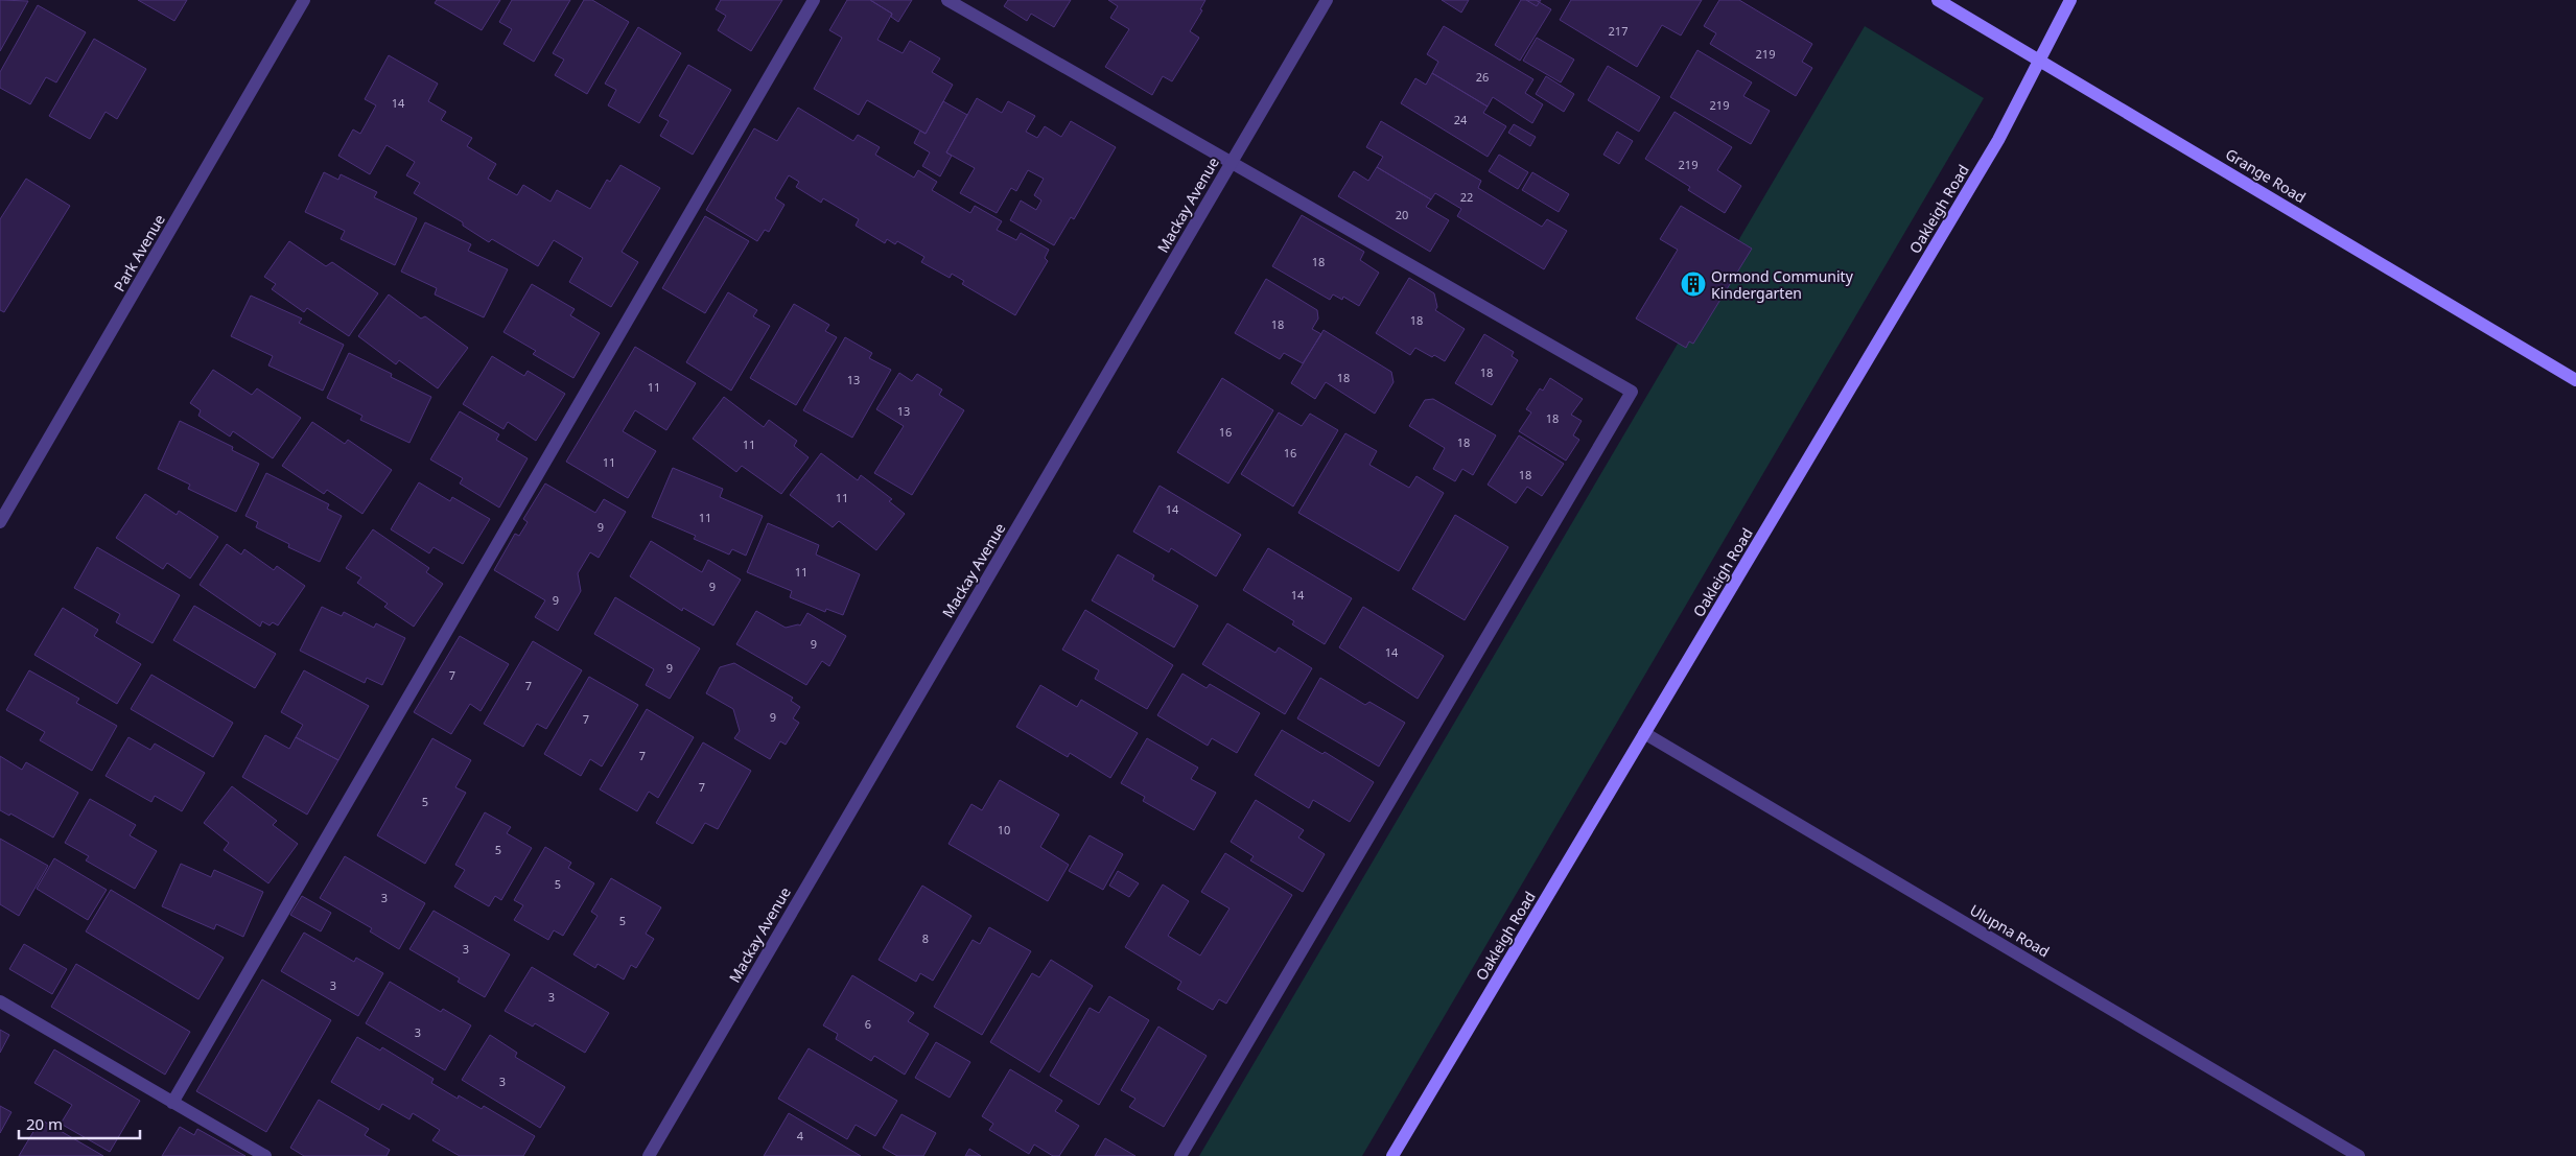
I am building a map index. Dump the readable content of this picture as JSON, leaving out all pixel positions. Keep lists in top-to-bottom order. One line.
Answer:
{"streets":{"street":["Grange Road","Mackay Avenue","Oakleigh Road","Park Avenue","Ulupna Road"]},"crossings":[["Grange Road","Oakleigh Road"],["Oakleigh Road","Ulupna Road"]],"places":{"building":["Ormond Community Kindergarten"]},"house_numbers":["217","219","26","14","219","24","219","22","20","18","18","18","18","18","13","11","13","18","16","18","11","16","11","18","11","14","11","9","11","9","14","9","9","14","9","7","7","9","7","7","7","5","10","5","5","3","5","8","3","3","3","6","3","3","4"],"scale_bar":"20 m"}
